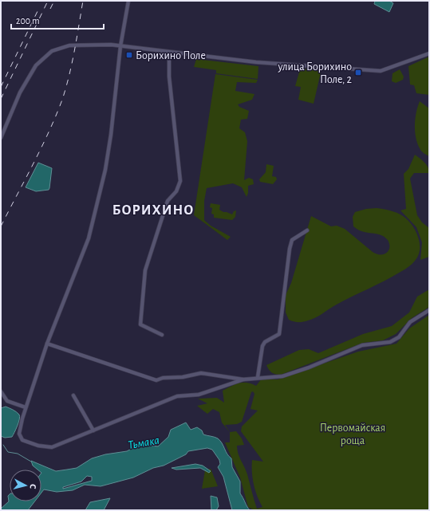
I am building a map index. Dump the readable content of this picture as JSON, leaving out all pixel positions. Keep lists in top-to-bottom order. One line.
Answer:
{"districts":["БОРИХИНО"],"water":["Тьмака"],"parks":["Первомайская роща"],"places":{"transit":["Борихино Поле","улица Борихино Поле, 2"]},"scale_bar":"200 m","north":"right"}
